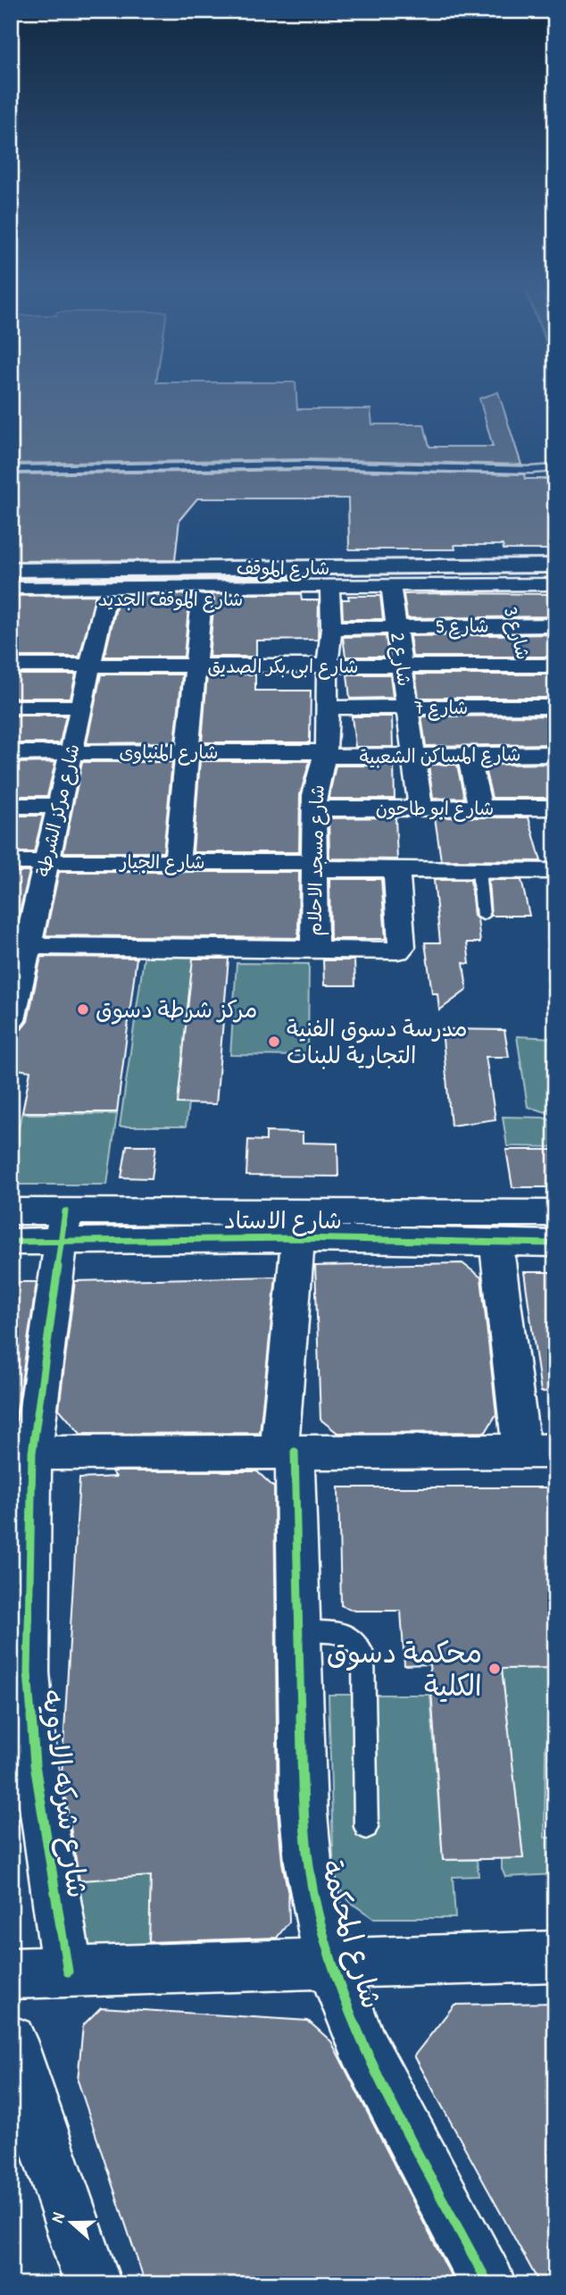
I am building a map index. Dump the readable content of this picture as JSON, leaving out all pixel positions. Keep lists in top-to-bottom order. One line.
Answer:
{"streets":{"street":["شارع الموقف","شارع الموقف الجديد","شارع 5","شارع 3","شارع 2","شارع ابى بكر الصديق","شارع 7","شارع المنياوى","شارع المساكن الشعبية","شارع ابو طاحون","شارع مركز الشرطة","شارع مسجد الاحلام","شارع الجيار","شارع الاستاد","شارع شركه الادويه","شارع المحكمة"]},"crossings":[["شارع الموقف","شارع الموقف الجديد"],["شارع الموقف","شارع 3"],["شارع الموقف","شارع 2"],["شارع الموقف","شارع مسجد الاحلام"],["شارع الموقف الجديد","شارع مركز الشرطة"],["شارع الموقف الجديد","شارع مسجد الاحلام"],["شارع 5","شارع 3"],["شارع 5","شارع 2"],["شارع 5","شارع مسجد الاحلام"],["شارع 3","شارع ابى بكر الصديق"],["شارع 3","شارع 7"],["شارع 3","شارع المساكن الشعبية"],["شارع 2","شارع ابى بكر الصديق"],["شارع 2","شارع 7"],["شارع 2","شارع المساكن الشعبية"],["شارع 2","شارع ابو طاحون"],["شارع ابى بكر الصديق","شارع مركز الشرطة"],["شارع ابى بكر الصديق","شارع مسجد الاحلام"],["شارع 7","شارع مسجد الاحلام"],["شارع المنياوى","شارع المساكن الشعبية"],["شارع المنياوى","شارع مركز الشرطة"],["شارع المنياوى","شارع مسجد الاحلام"],["شارع المساكن الشعبية","شارع مسجد الاحلام"],["شارع ابو طاحون","شارع مسجد الاحلام"],["شارع مركز الشرطة","شارع الجيار"],["شارع مسجد الاحلام","شارع الجيار"],["شارع الاستاد","شارع شركه الادويه"],["شارع الاستاد","شارع المحكمة"]],"places":["مركز شرطة دسوق","مدرسة دسوق الفنية التجارية للبنات","محكمة دسوق الكلية"],"north":"left"}
